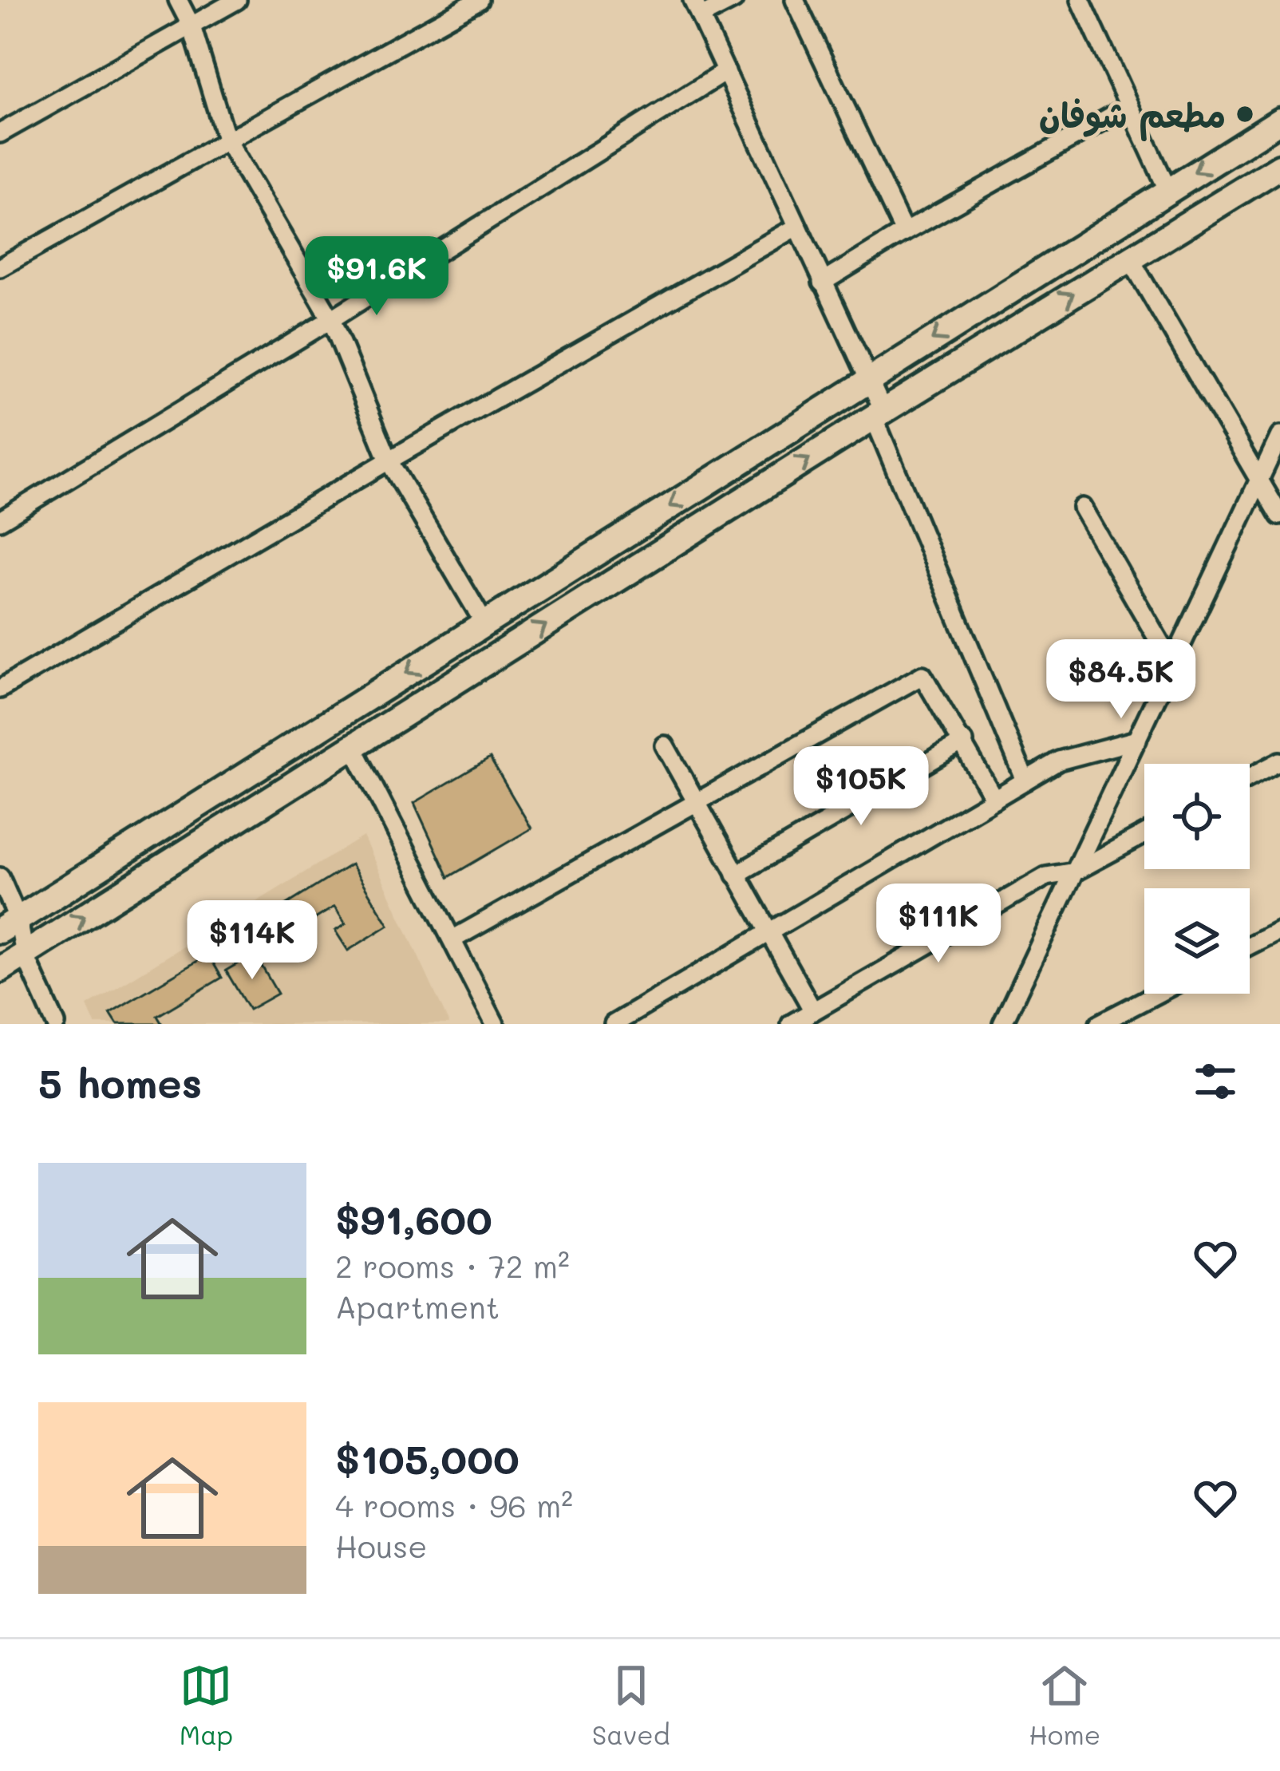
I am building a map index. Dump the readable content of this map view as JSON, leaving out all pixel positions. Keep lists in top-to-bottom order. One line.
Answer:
{"places":["مطعم شوفان"],"page":{"price":["$91.6K","$84.5K","$105K","$111K","$114K"],"heading":"5 homes","list":[{"name":"$91,600","note":"2 rooms · 72 m² · Apartment"},{"name":"$105,000","note":"4 rooms · 96 m² · House"}],"tabs":["Map","Saved","Home"]}}
